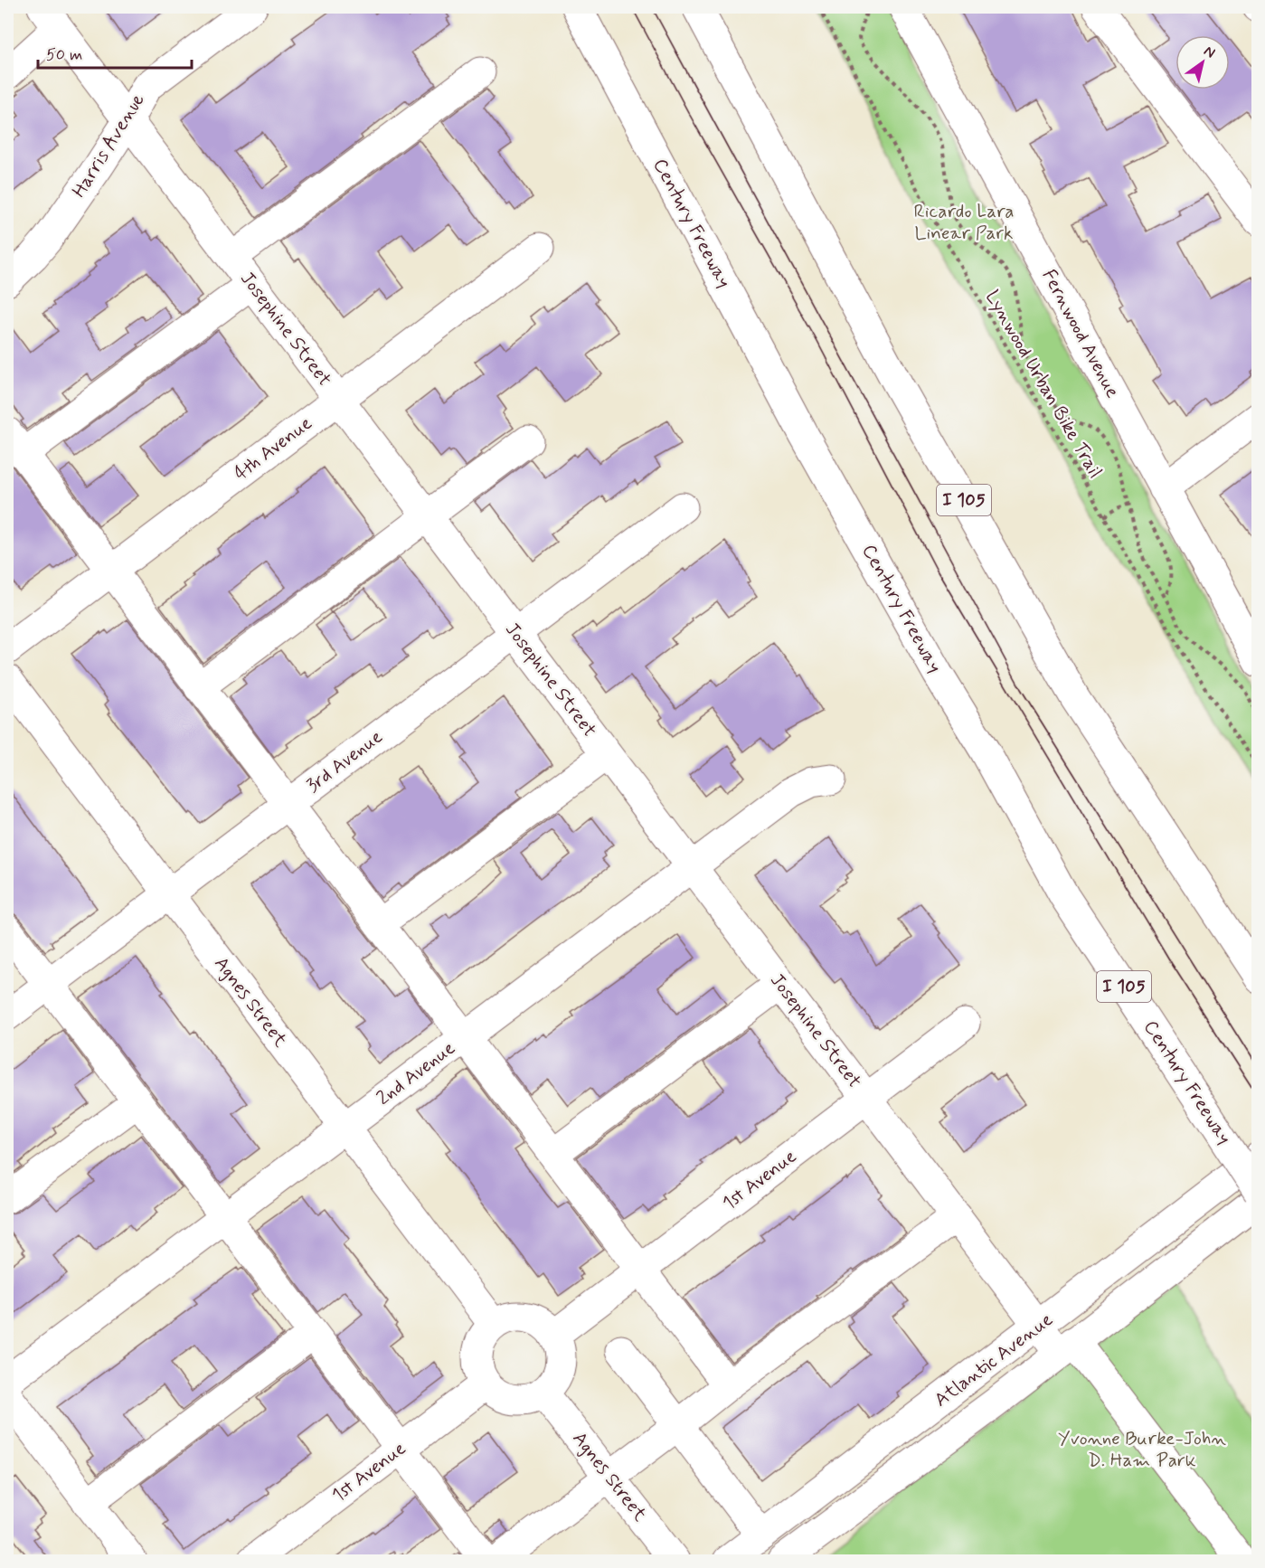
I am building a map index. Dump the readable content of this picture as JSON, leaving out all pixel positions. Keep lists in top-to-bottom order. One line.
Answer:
{"streets":{"main road":["Harris Avenue","Century Freeway","Josephine Street","Fernwood Avenue","4th Avenue","I 105","3rd Avenue","Agnes Street","2nd Avenue","1st Avenue","Atlantic Avenue"],"path":["Lynwood Urban Bike Trail"]},"crossings":[["Harris Avenue","Josephine Street"],["Josephine Street","4th Avenue"],["Josephine Street","3rd Avenue"],["Josephine Street","2nd Avenue"],["Josephine Street","1st Avenue"],["Josephine Street","Atlantic Avenue"],["3rd Avenue","Agnes Street"],["Agnes Street","2nd Avenue"],["Agnes Street","1st Avenue"]],"parks":["Ricardo Lara Linear Park","Yvonne Burke-John D. Ham Park"],"scale_bar":"50 m","north":"top right"}
